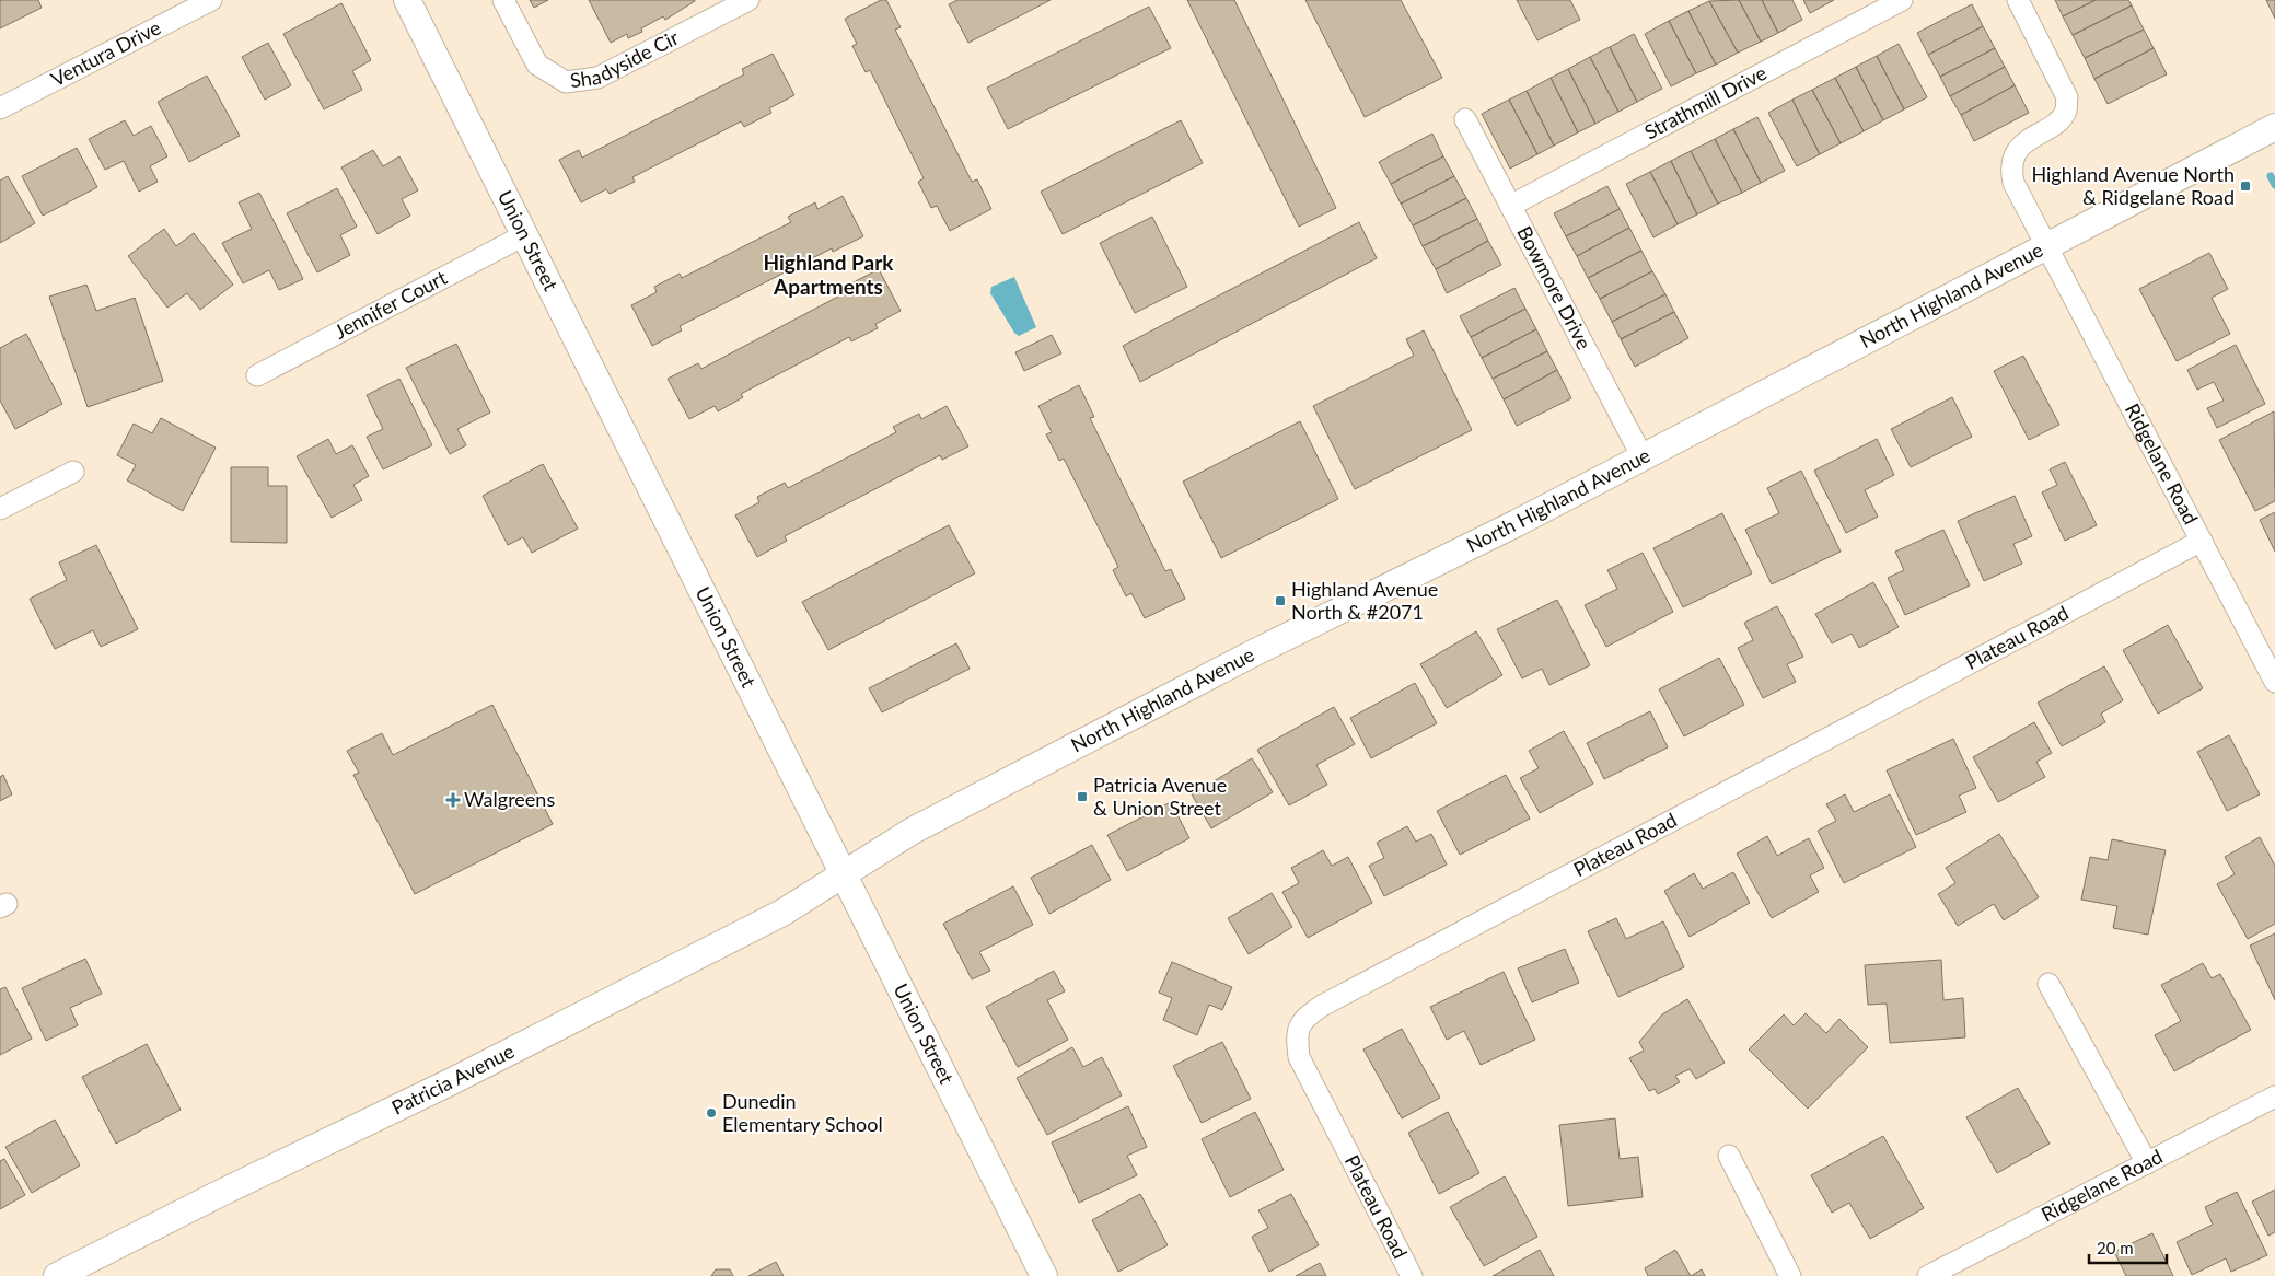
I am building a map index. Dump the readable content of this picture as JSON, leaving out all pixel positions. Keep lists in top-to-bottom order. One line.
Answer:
{"streets":{"street":["Ventura Drive","Shadyside Cir","Strathmill Drive","Union Street","Bowmore Drive","North Highland Avenue","Jennifer Court","Ridgelane Road","Plateau Road","Patricia Avenue"]},"crossings":[["Strathmill Drive","Bowmore Drive"],["Union Street","North Highland Avenue"],["Union Street","Jennifer Court"],["Union Street","Patricia Avenue"],["Bowmore Drive","North Highland Avenue"],["North Highland Avenue","Ridgelane Road"],["North Highland Avenue","Patricia Avenue"],["Ridgelane Road","Plateau Road"]],"districts":["Highland Park Apartments"],"places":{"transit":["Highland Avenue North & Ridgelane Road","Highland Avenue North & #2071","Patricia Avenue & Union Street"],"health":["Walgreens"],"other":["Dunedin Elementary School"]},"scale_bar":"20 m"}
